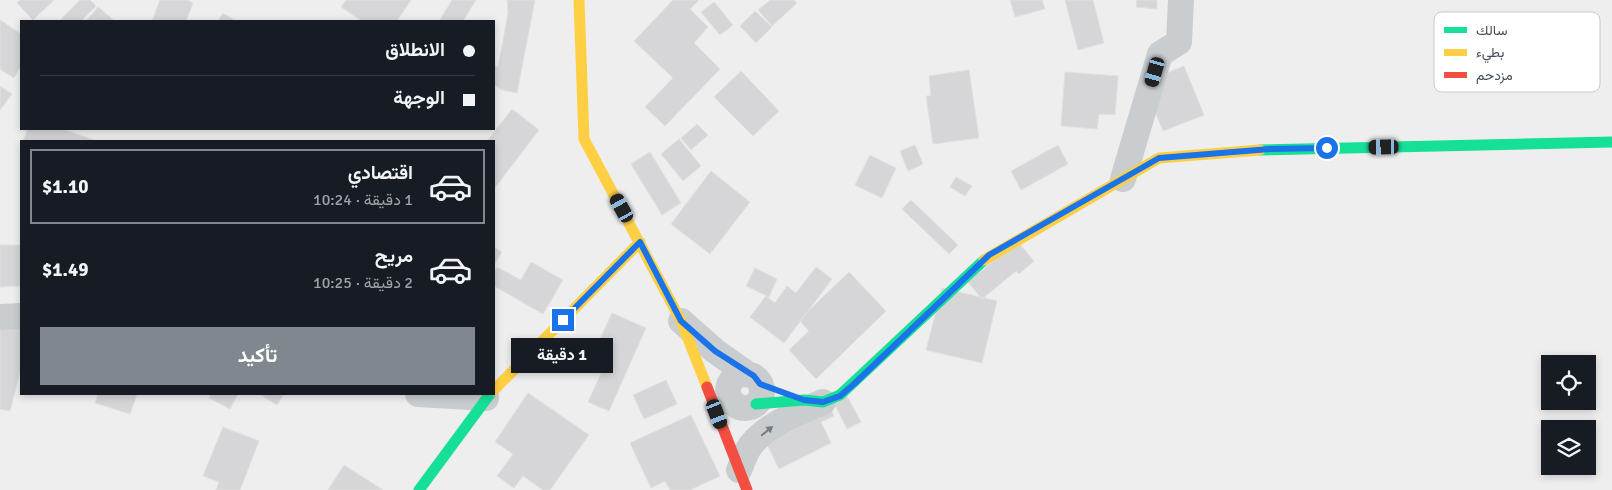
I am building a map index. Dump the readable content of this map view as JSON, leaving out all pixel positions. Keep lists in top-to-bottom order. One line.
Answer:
{"legend":["سالك","بطيء","مزدحم"],"page":{"banner":["الانطلاق","الوجهة"],"list":[{"name":"اقتصادي","note":"1 دقيقة · 10:24","value":"$1.10"},{"name":"مريح","note":"2 دقيقة · 10:25","value":"$1.49"}],"buttons":"تأكيد","bubble":"1 دقيقة"}}
